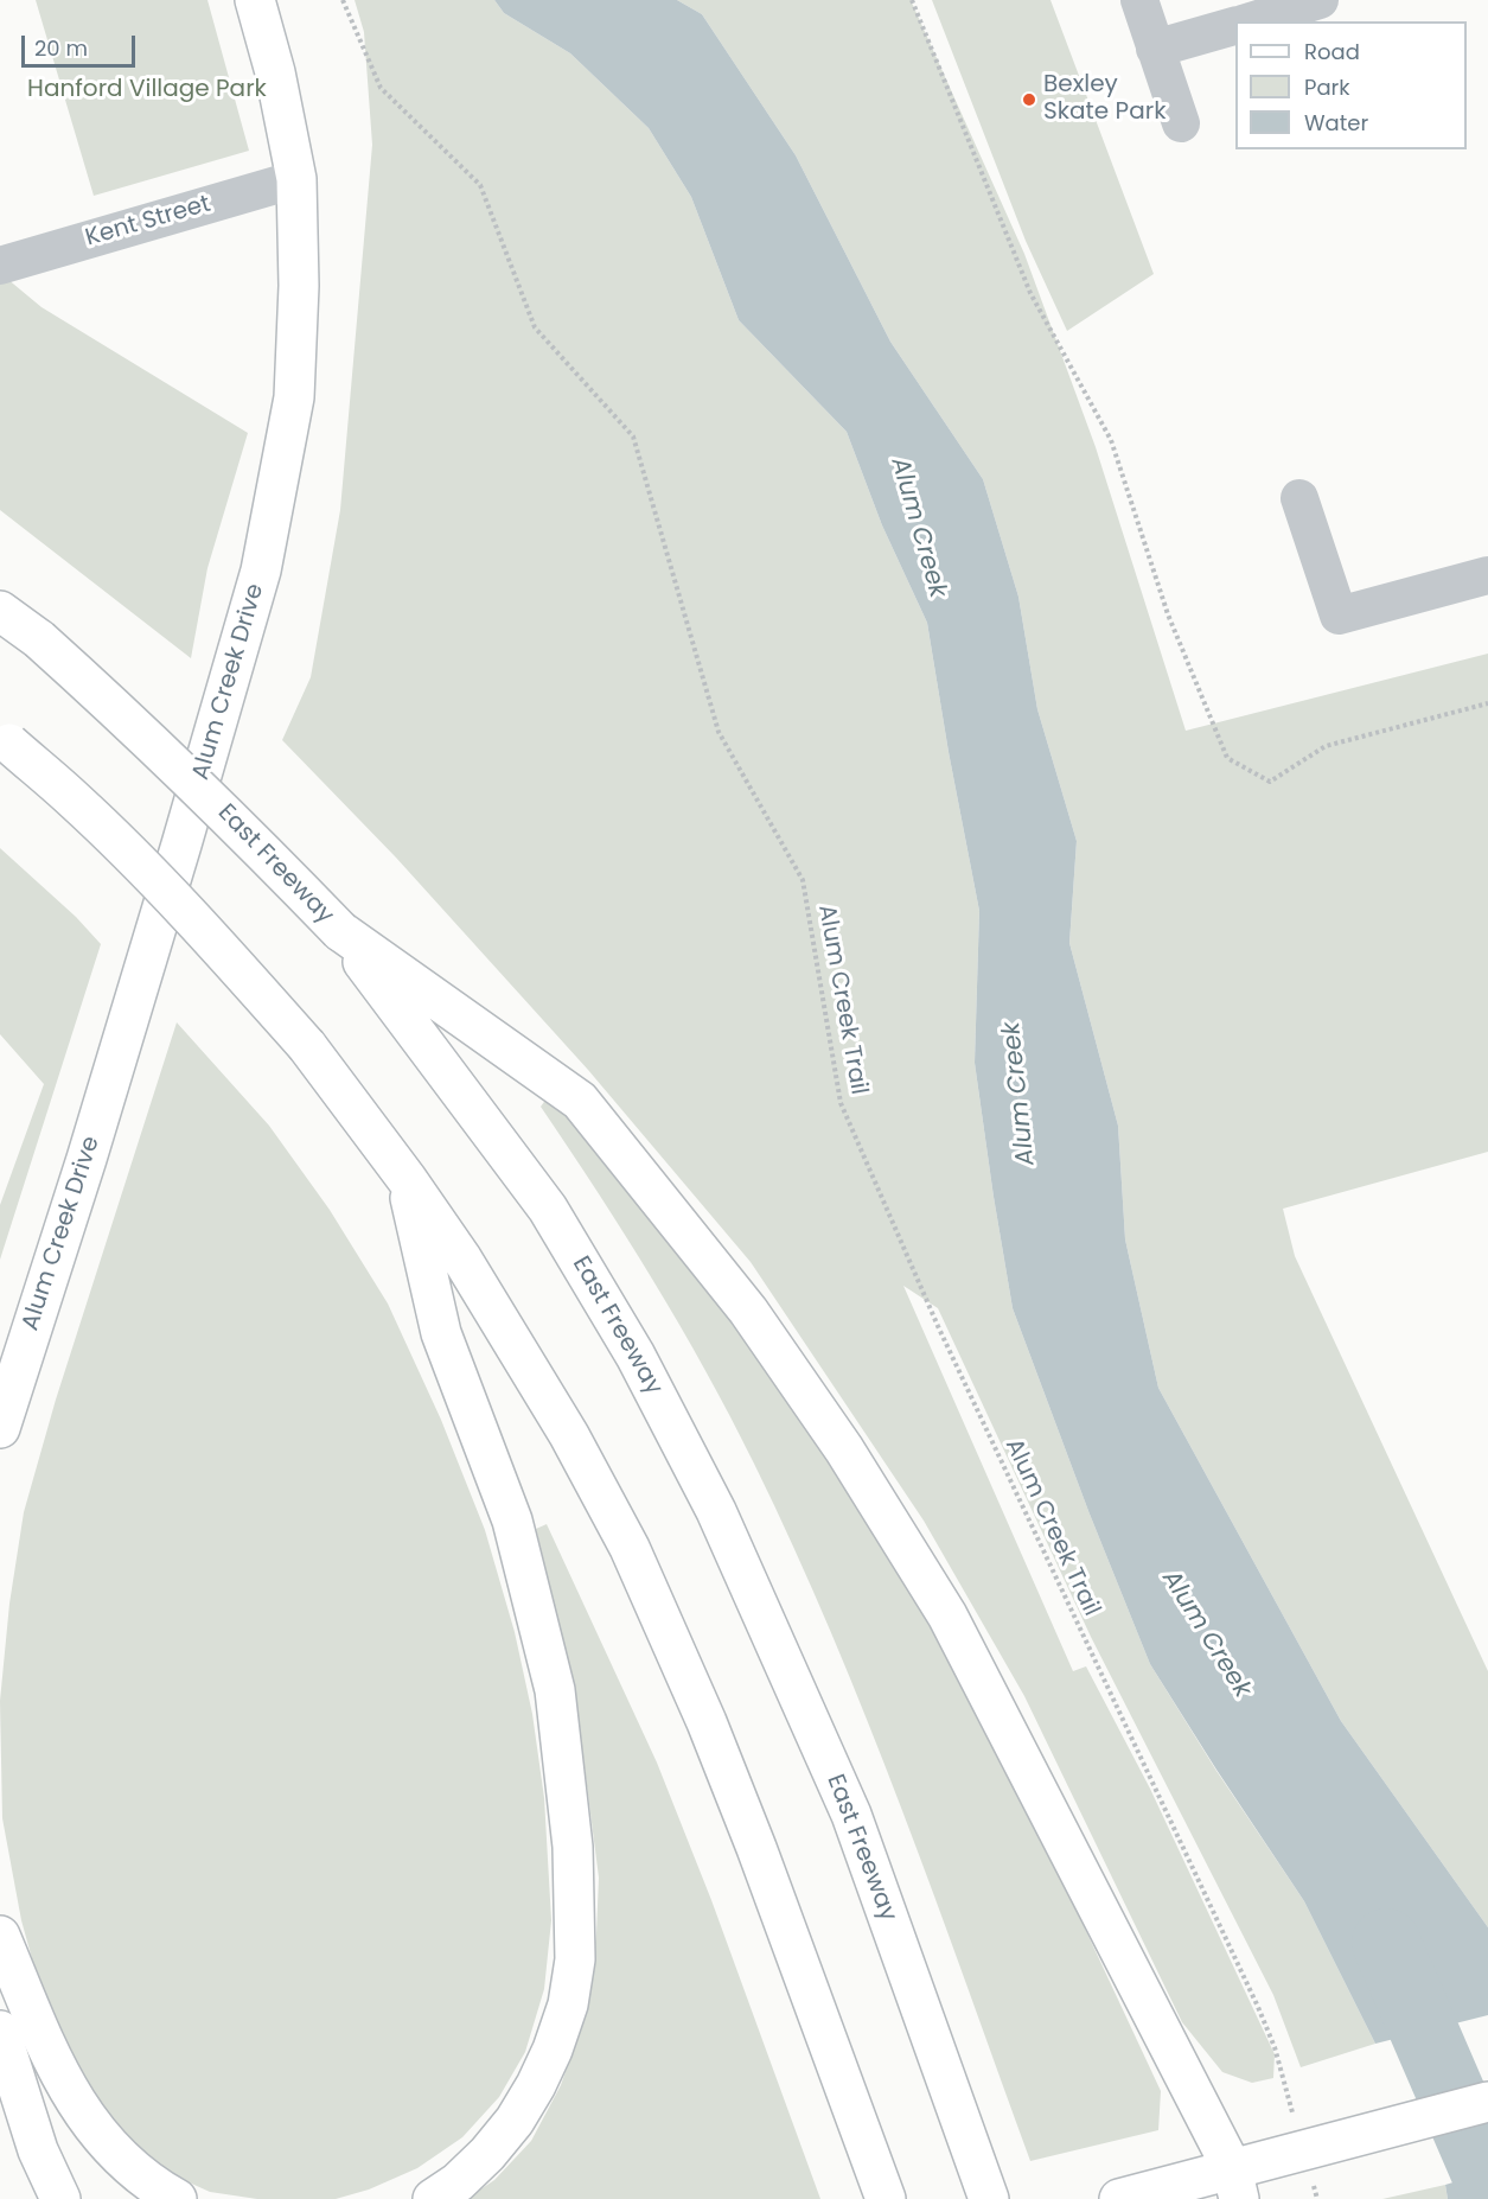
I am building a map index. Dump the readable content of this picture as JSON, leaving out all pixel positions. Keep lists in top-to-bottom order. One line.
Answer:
{"streets":{"main road":["Alum Creek Drive","East Freeway"],"street":["Kent Street"],"path":["Alum Creek Trail"]},"crossings":[["Kent Street","Alum Creek Drive"]],"water":["Alum Creek"],"parks":["Hanford Village Park"],"places":["Bexley Skate Park"],"legend":["Road","Park","Water"],"scale_bar":"20 m"}
